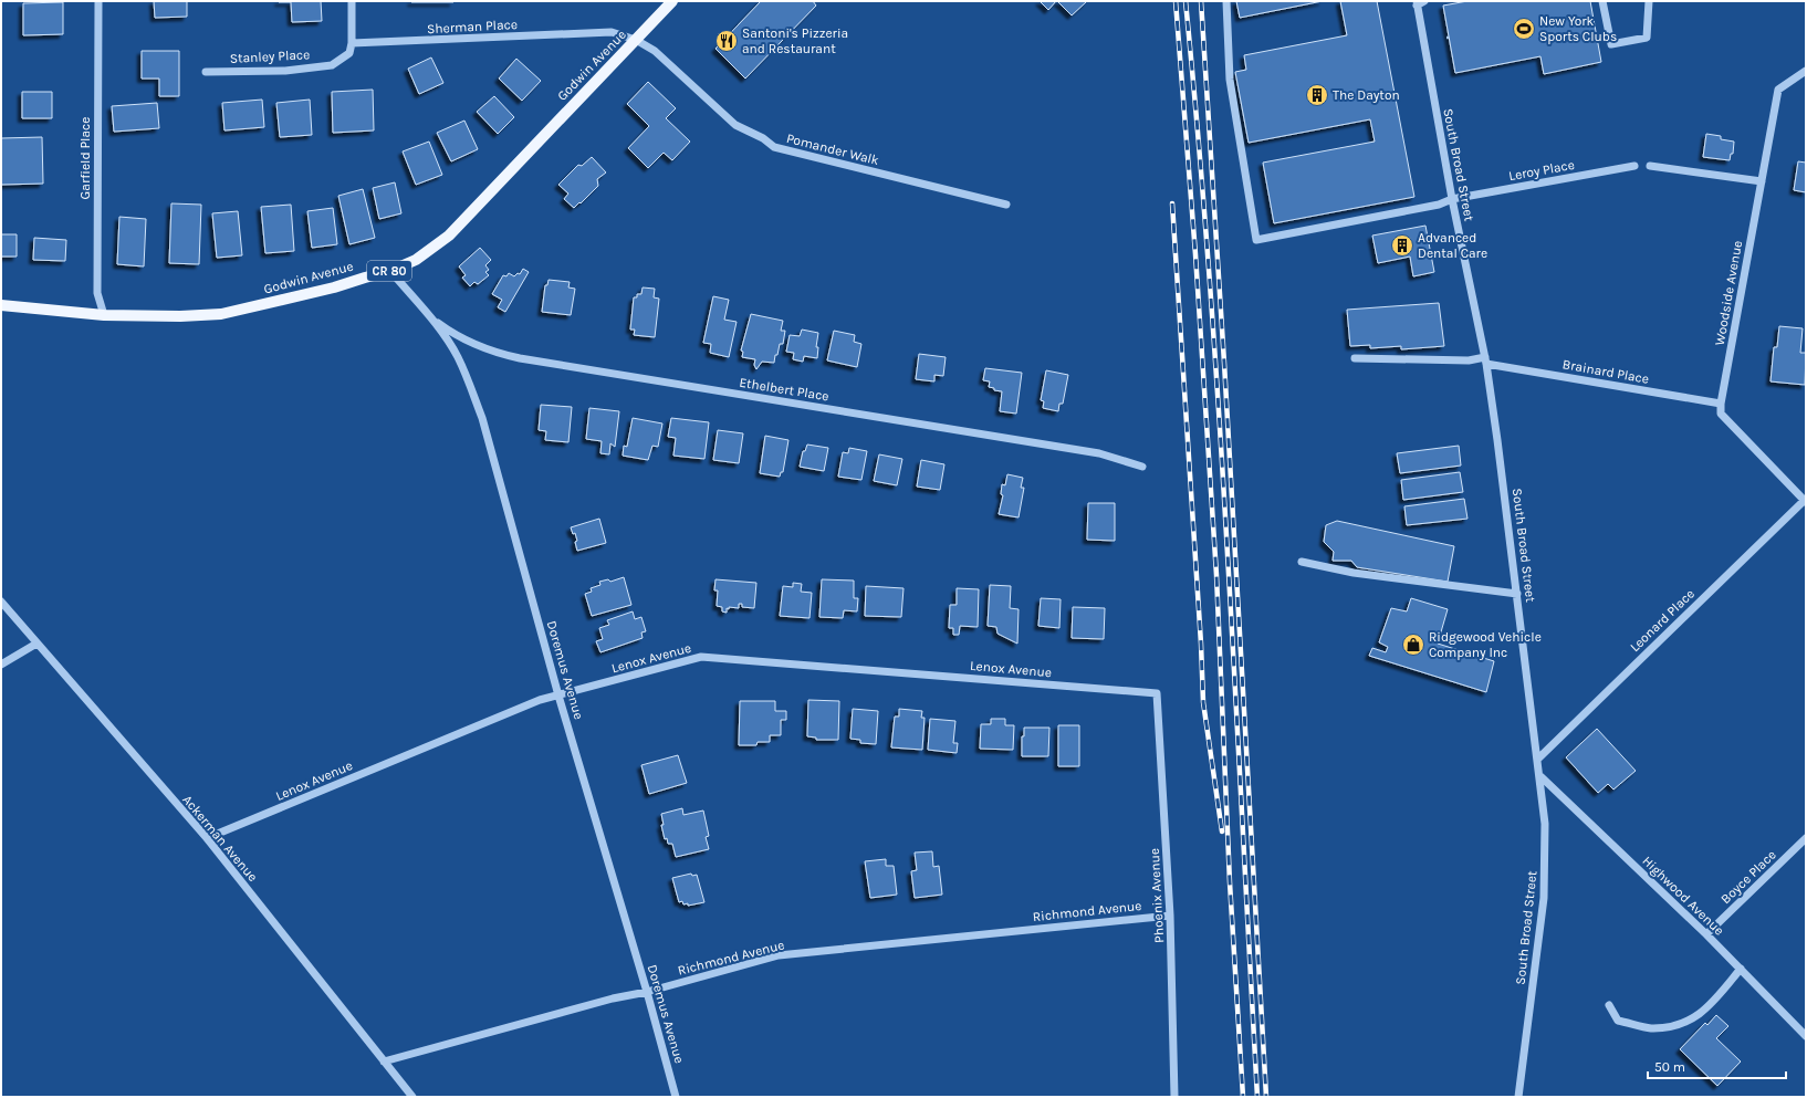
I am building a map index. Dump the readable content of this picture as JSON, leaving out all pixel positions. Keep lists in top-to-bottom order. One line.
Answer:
{"streets":{"main road":["Godwin Avenue","CR 80"],"street":["Sherman Place","Stanley Place","Pomander Walk","Garfield Place","South Broad Street","Leroy Place","Woodside Avenue","Brainard Place","Ethelbert Place","Leonard Place","Lenox Avenue","Doremus Avenue","Ackerman Avenue","Boyce Place","Phoenix Avenue","Highwood Avenue","Richmond Avenue"]},"crossings":[["Sherman Place","Stanley Place"],["Sherman Place","Godwin Avenue"],["Sherman Place","Pomander Walk"],["Godwin Avenue","Pomander Walk"],["Godwin Avenue","Garfield Place"],["Godwin Avenue","Doremus Avenue"],["South Broad Street","Leroy Place"],["South Broad Street","Brainard Place"],["South Broad Street","Leonard Place"],["South Broad Street","Highwood Avenue"],["Woodside Avenue","Brainard Place"],["Ethelbert Place","Doremus Avenue"],["Lenox Avenue","Doremus Avenue"],["Lenox Avenue","Ackerman Avenue"],["Lenox Avenue","Phoenix Avenue"],["Doremus Avenue","Richmond Avenue"],["Ackerman Avenue","Richmond Avenue"],["Boyce Place","Highwood Avenue"],["Phoenix Avenue","Richmond Avenue"]],"places":{"sports":["New York Sports Clubs"],"restaurant":["Santoni's Pizzeria and Restaurant"],"building":["The Dayton","Advanced Dental Care"],"shop":["Ridgewood Vehicle Company Inc"]},"scale_bar":"50 m"}
